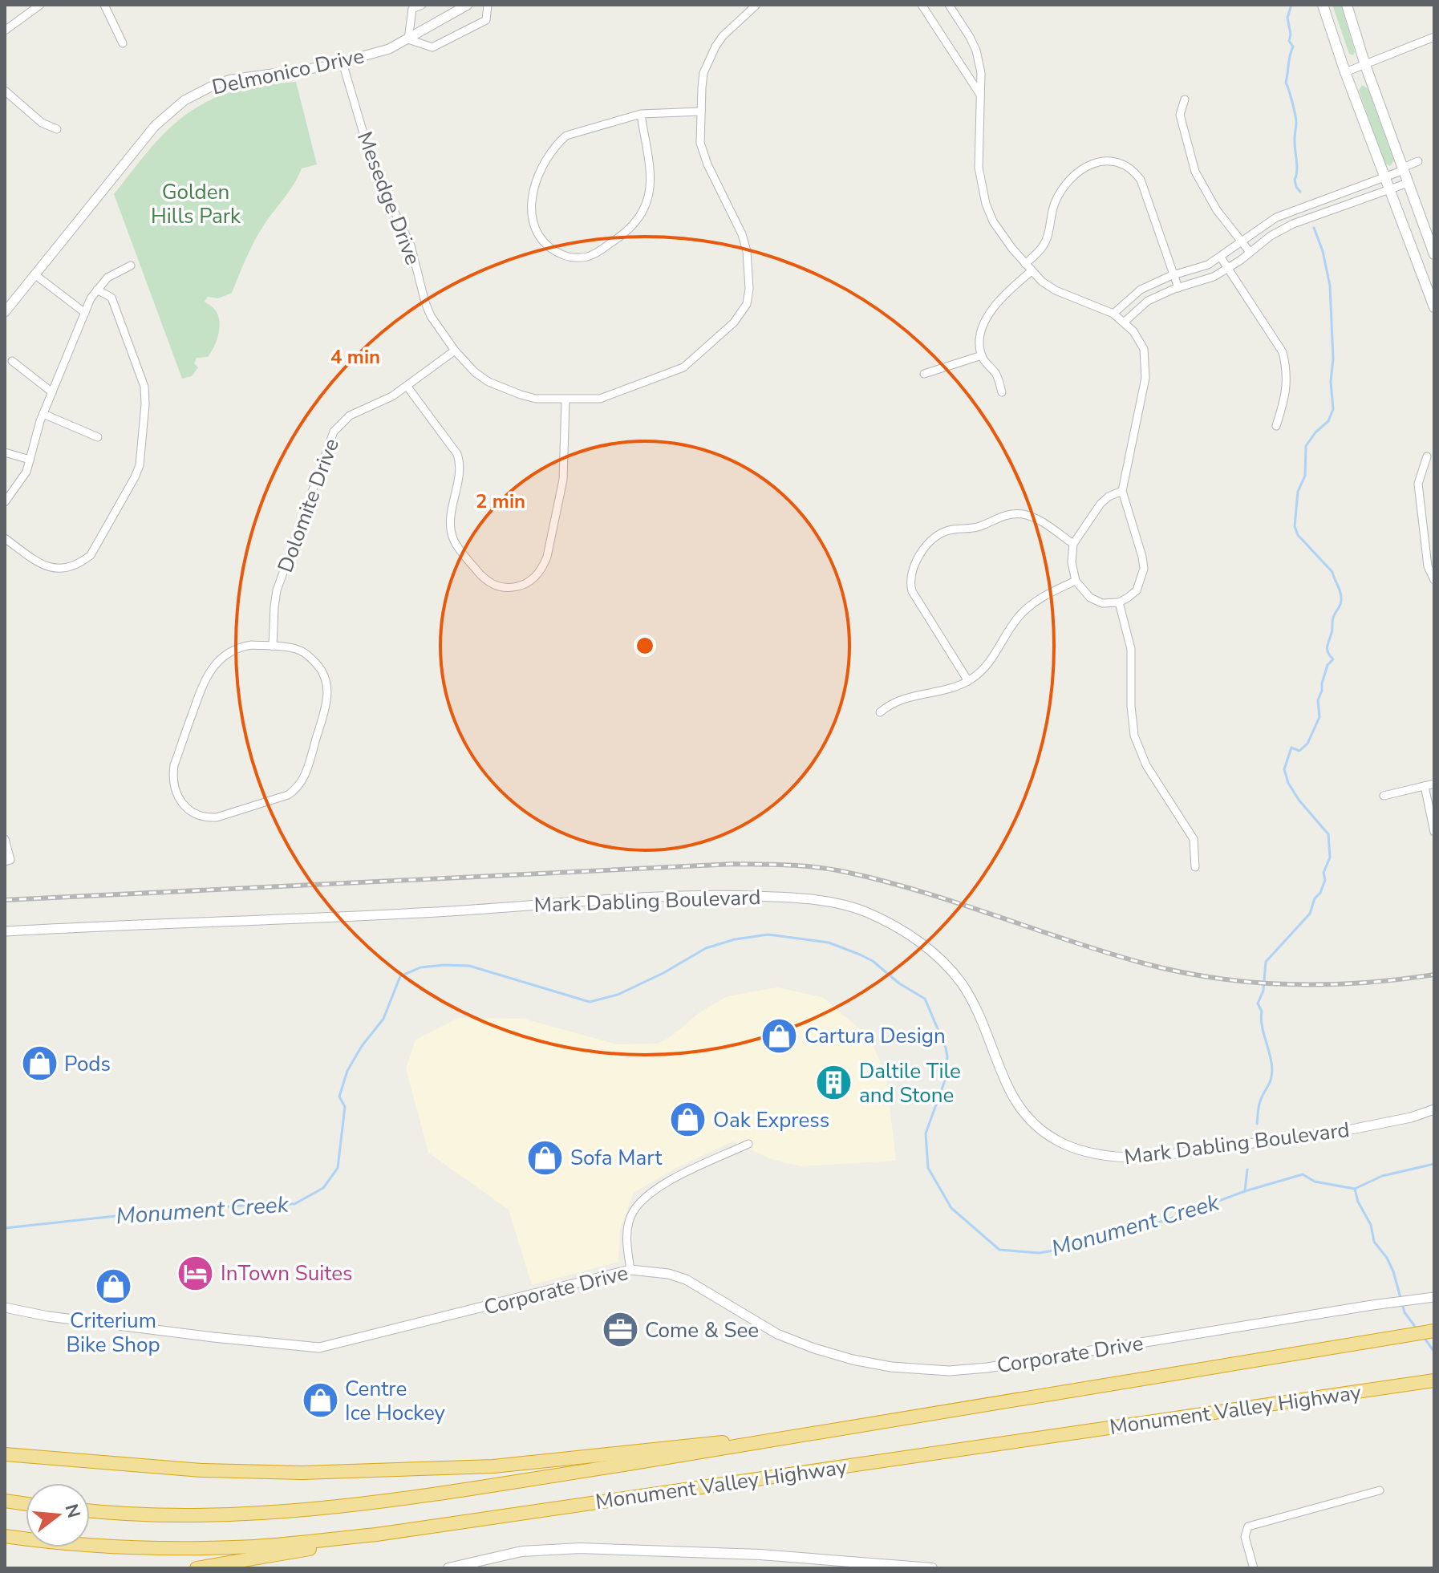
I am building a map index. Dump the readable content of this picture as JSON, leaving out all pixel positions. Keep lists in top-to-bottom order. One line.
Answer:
{"streets":{"highway":["Monument Valley Highway"],"street":["Delmonico Drive","Mesedge Drive","Dolomite Drive","Mark Dabling Boulevard","Corporate Drive"]},"crossings":[["Delmonico Drive","Mesedge Drive"],["Mesedge Drive","Dolomite Drive"]],"water":["Monument Creek"],"parks":["Golden Hills Park"],"places":{"shop":["Cartura Design","Pods","Oak Express","Sofa Mart","Criterium Bike Shop","Centre Ice Hockey"],"building":["Daltile Tile and Stone"],"hotel":["InTown Suites"],"office":["Come & See"]},"north":"right","rings":["4 min","2 min"]}
